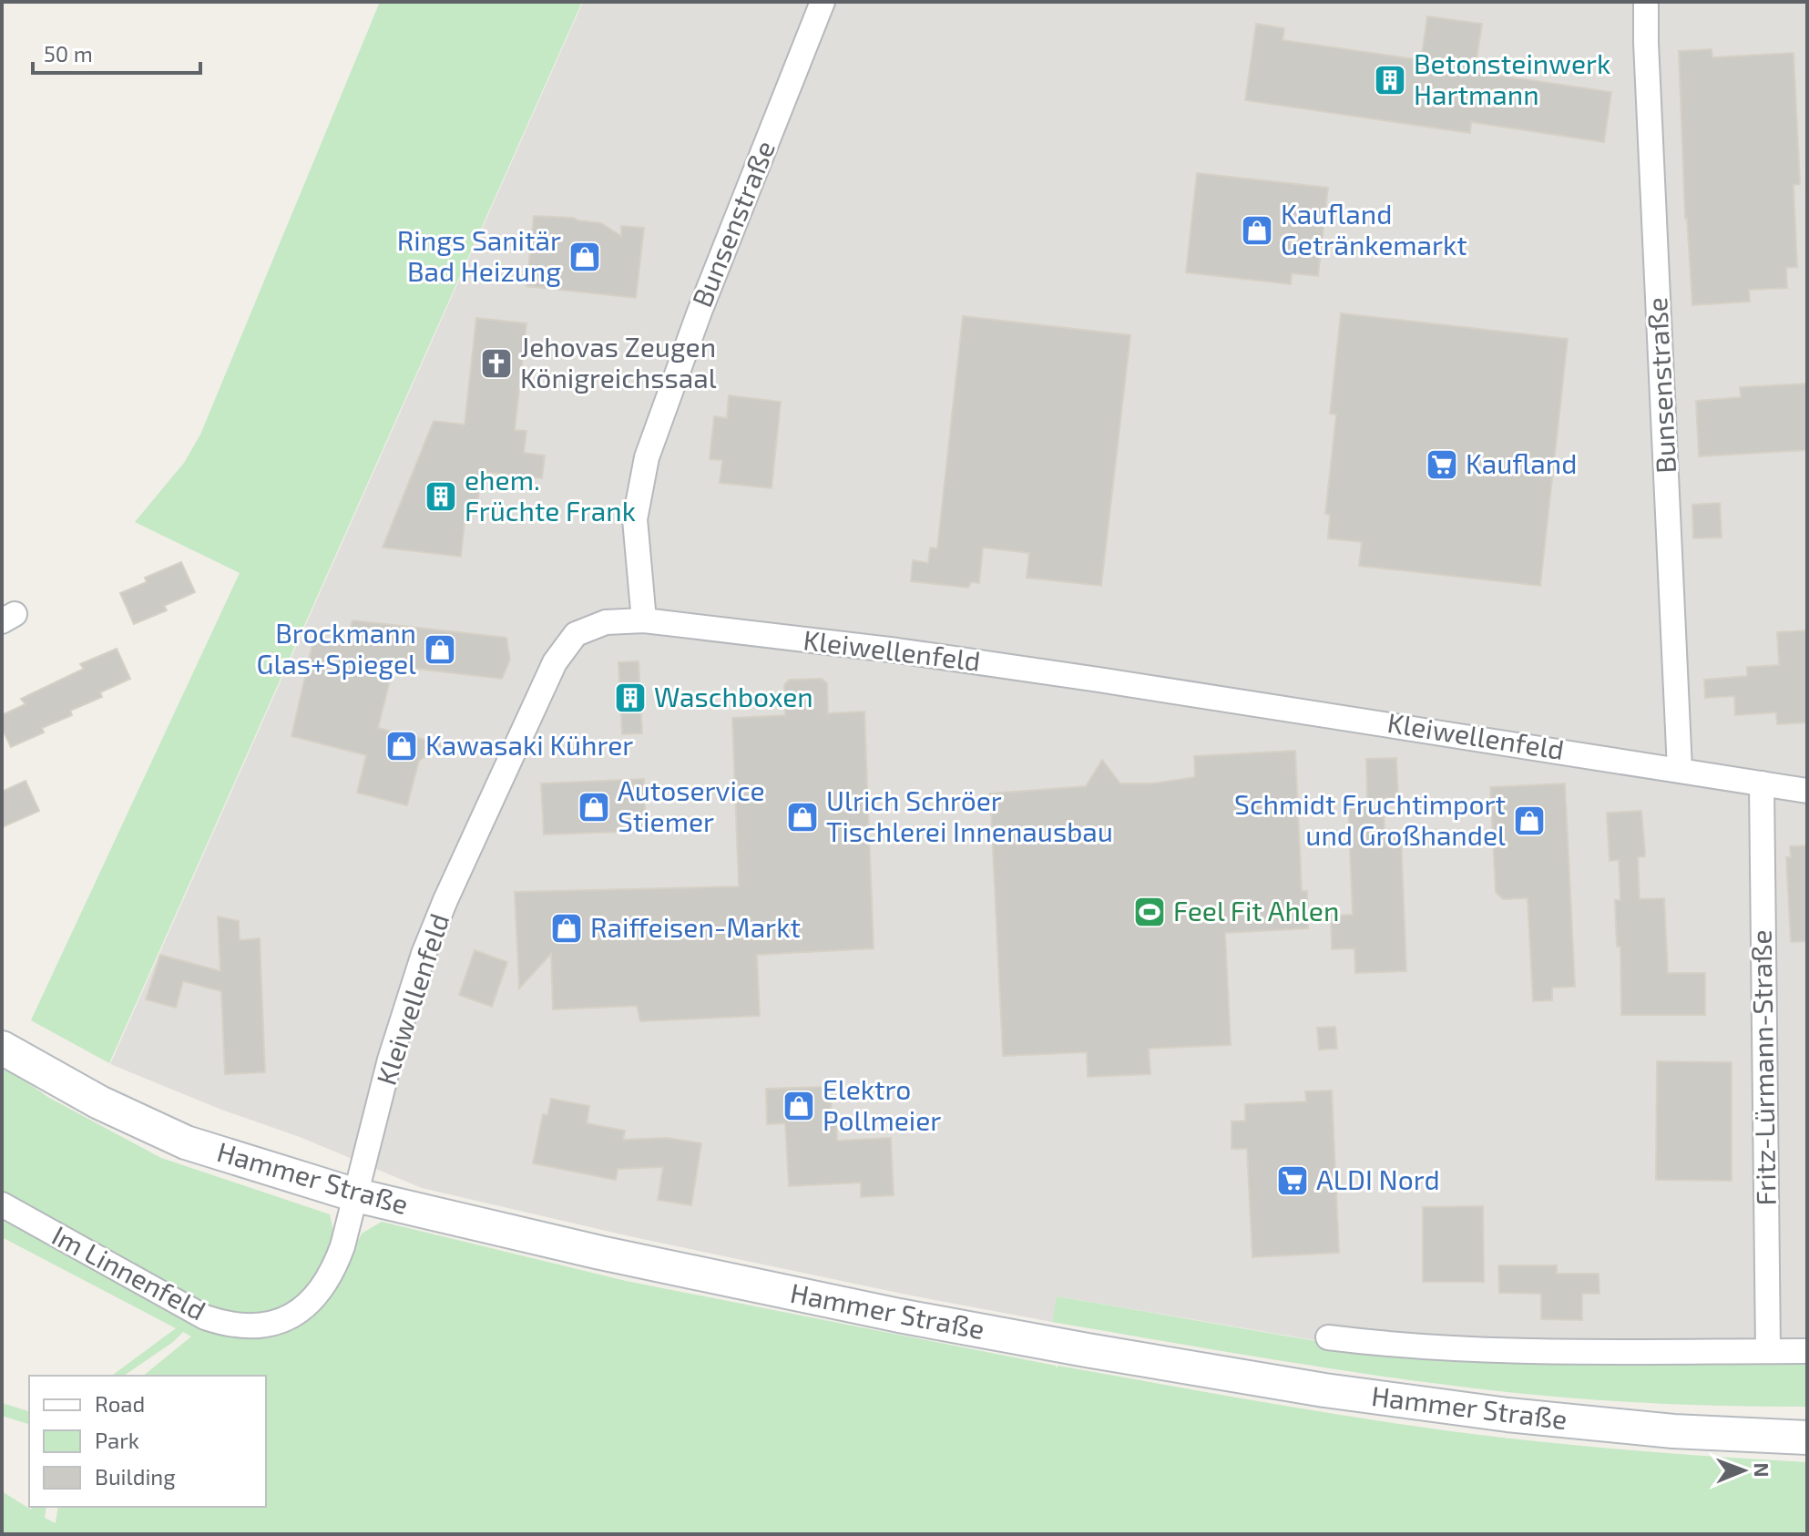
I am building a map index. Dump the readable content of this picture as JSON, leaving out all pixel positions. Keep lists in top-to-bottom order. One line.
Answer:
{"streets":{"main road":["Hammer Straße"],"street":["Bunsenstraße","Kleiwellenfeld","Fritz-Lürmann-Straße","Im Linnenfeld"]},"crossings":[["Bunsenstraße","Kleiwellenfeld"],["Kleiwellenfeld","Fritz-Lürmann-Straße"],["Kleiwellenfeld","Hammer Straße"],["Kleiwellenfeld","Im Linnenfeld"],["Hammer Straße","Im Linnenfeld"]],"places":{"building":["Betonsteinwerk Hartmann","ehem. Früchte Frank","Waschboxen"],"shop":["Kaufland Getränkemarkt","Rings Sanitär Bad Heizung","Brockmann Glas+Spiegel","Kawasaki Kührer","Autoservice Stiemer","Ulrich Schröer Tischlerei Innenausbau","Schmidt Fruchtimport und Großhandel","Raiffeisen-Markt","Elektro Pollmeier"],"church":["Jehovas Zeugen Königreichssaal"],"supermarket":["Kaufland","ALDI Nord"],"sports":["Feel Fit Ahlen"]},"legend":["Road","Park","Building"],"scale_bar":"50 m","north":"right"}
